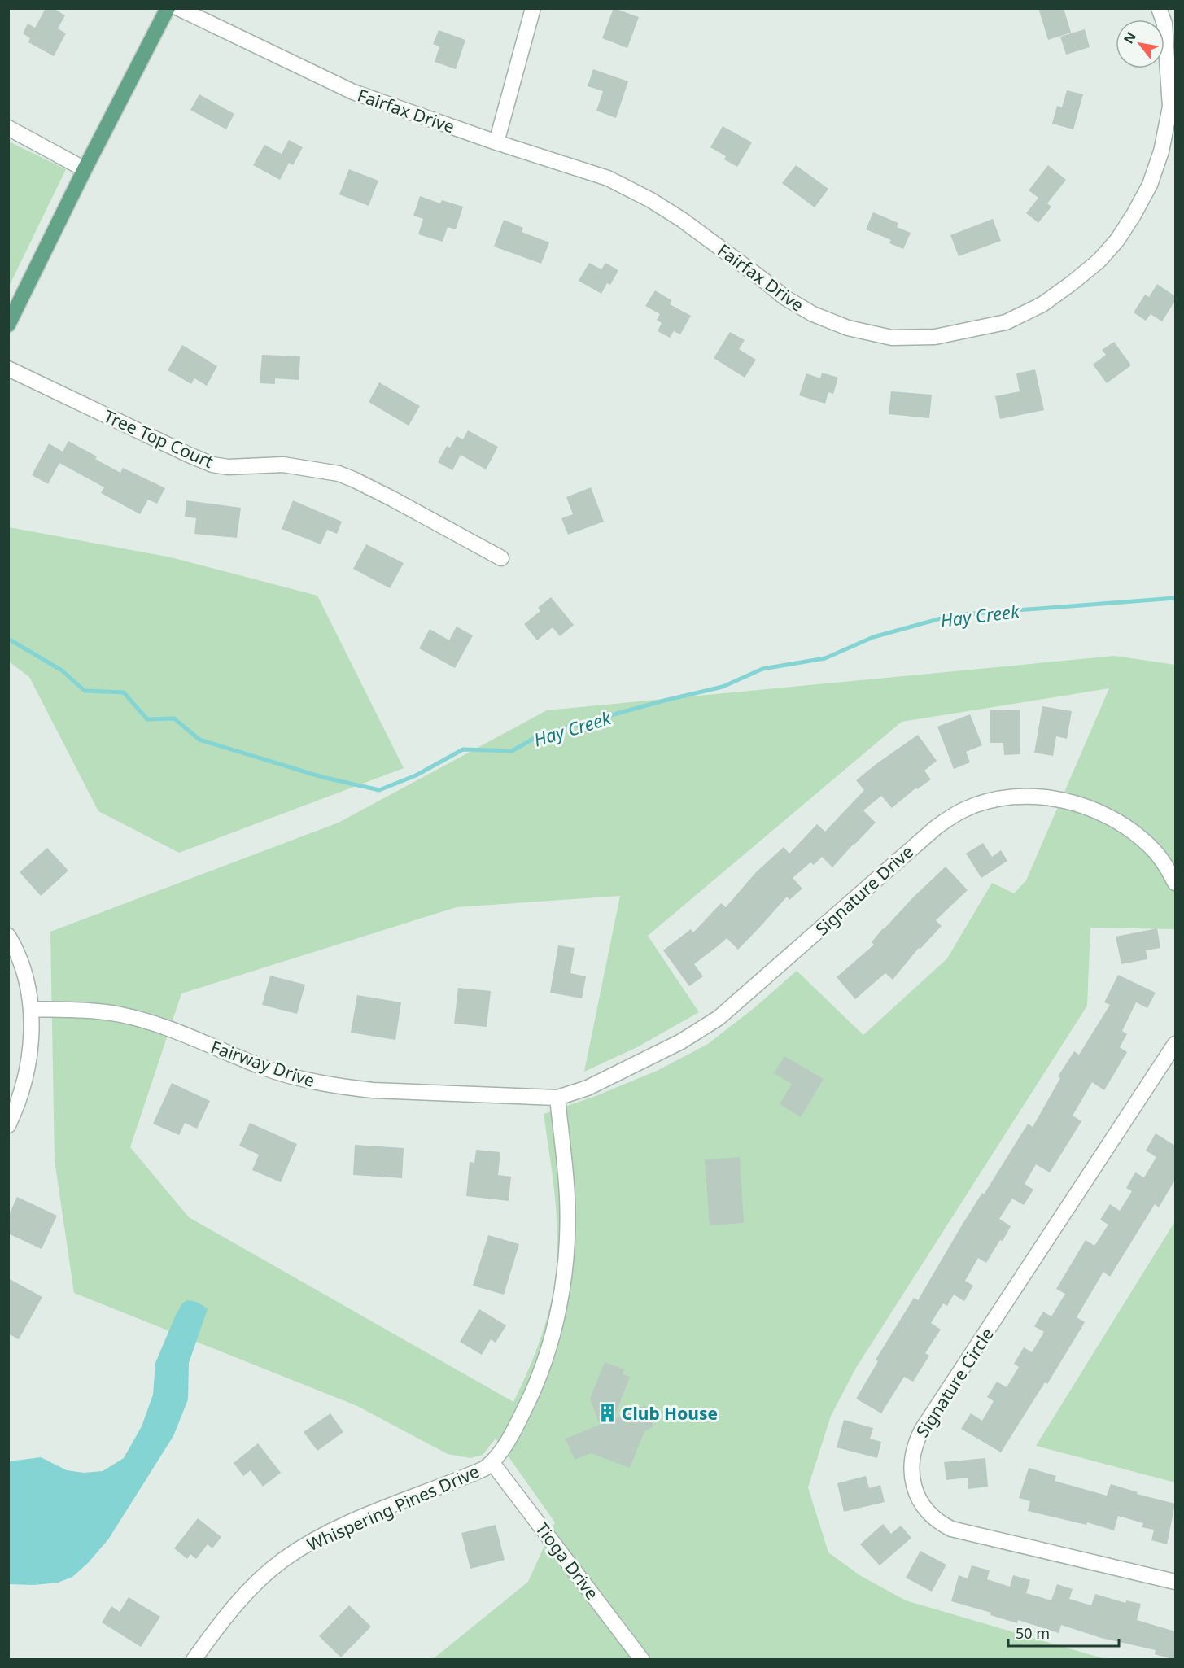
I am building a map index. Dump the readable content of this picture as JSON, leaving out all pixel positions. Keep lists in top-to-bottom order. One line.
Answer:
{"streets":{"street":["Fairfax Drive","Tree Top Court","Signature Drive","Fairway Drive","Signature Circle","Whispering Pines Drive","Tioga Drive"]},"crossings":[["Signature Drive","Fairway Drive"],["Signature Drive","Whispering Pines Drive"],["Fairway Drive","Whispering Pines Drive"],["Whispering Pines Drive","Tioga Drive"]],"water":["Hay Creek"],"places":{"building":["Club House"]},"scale_bar":"50 m","north":"top left"}
